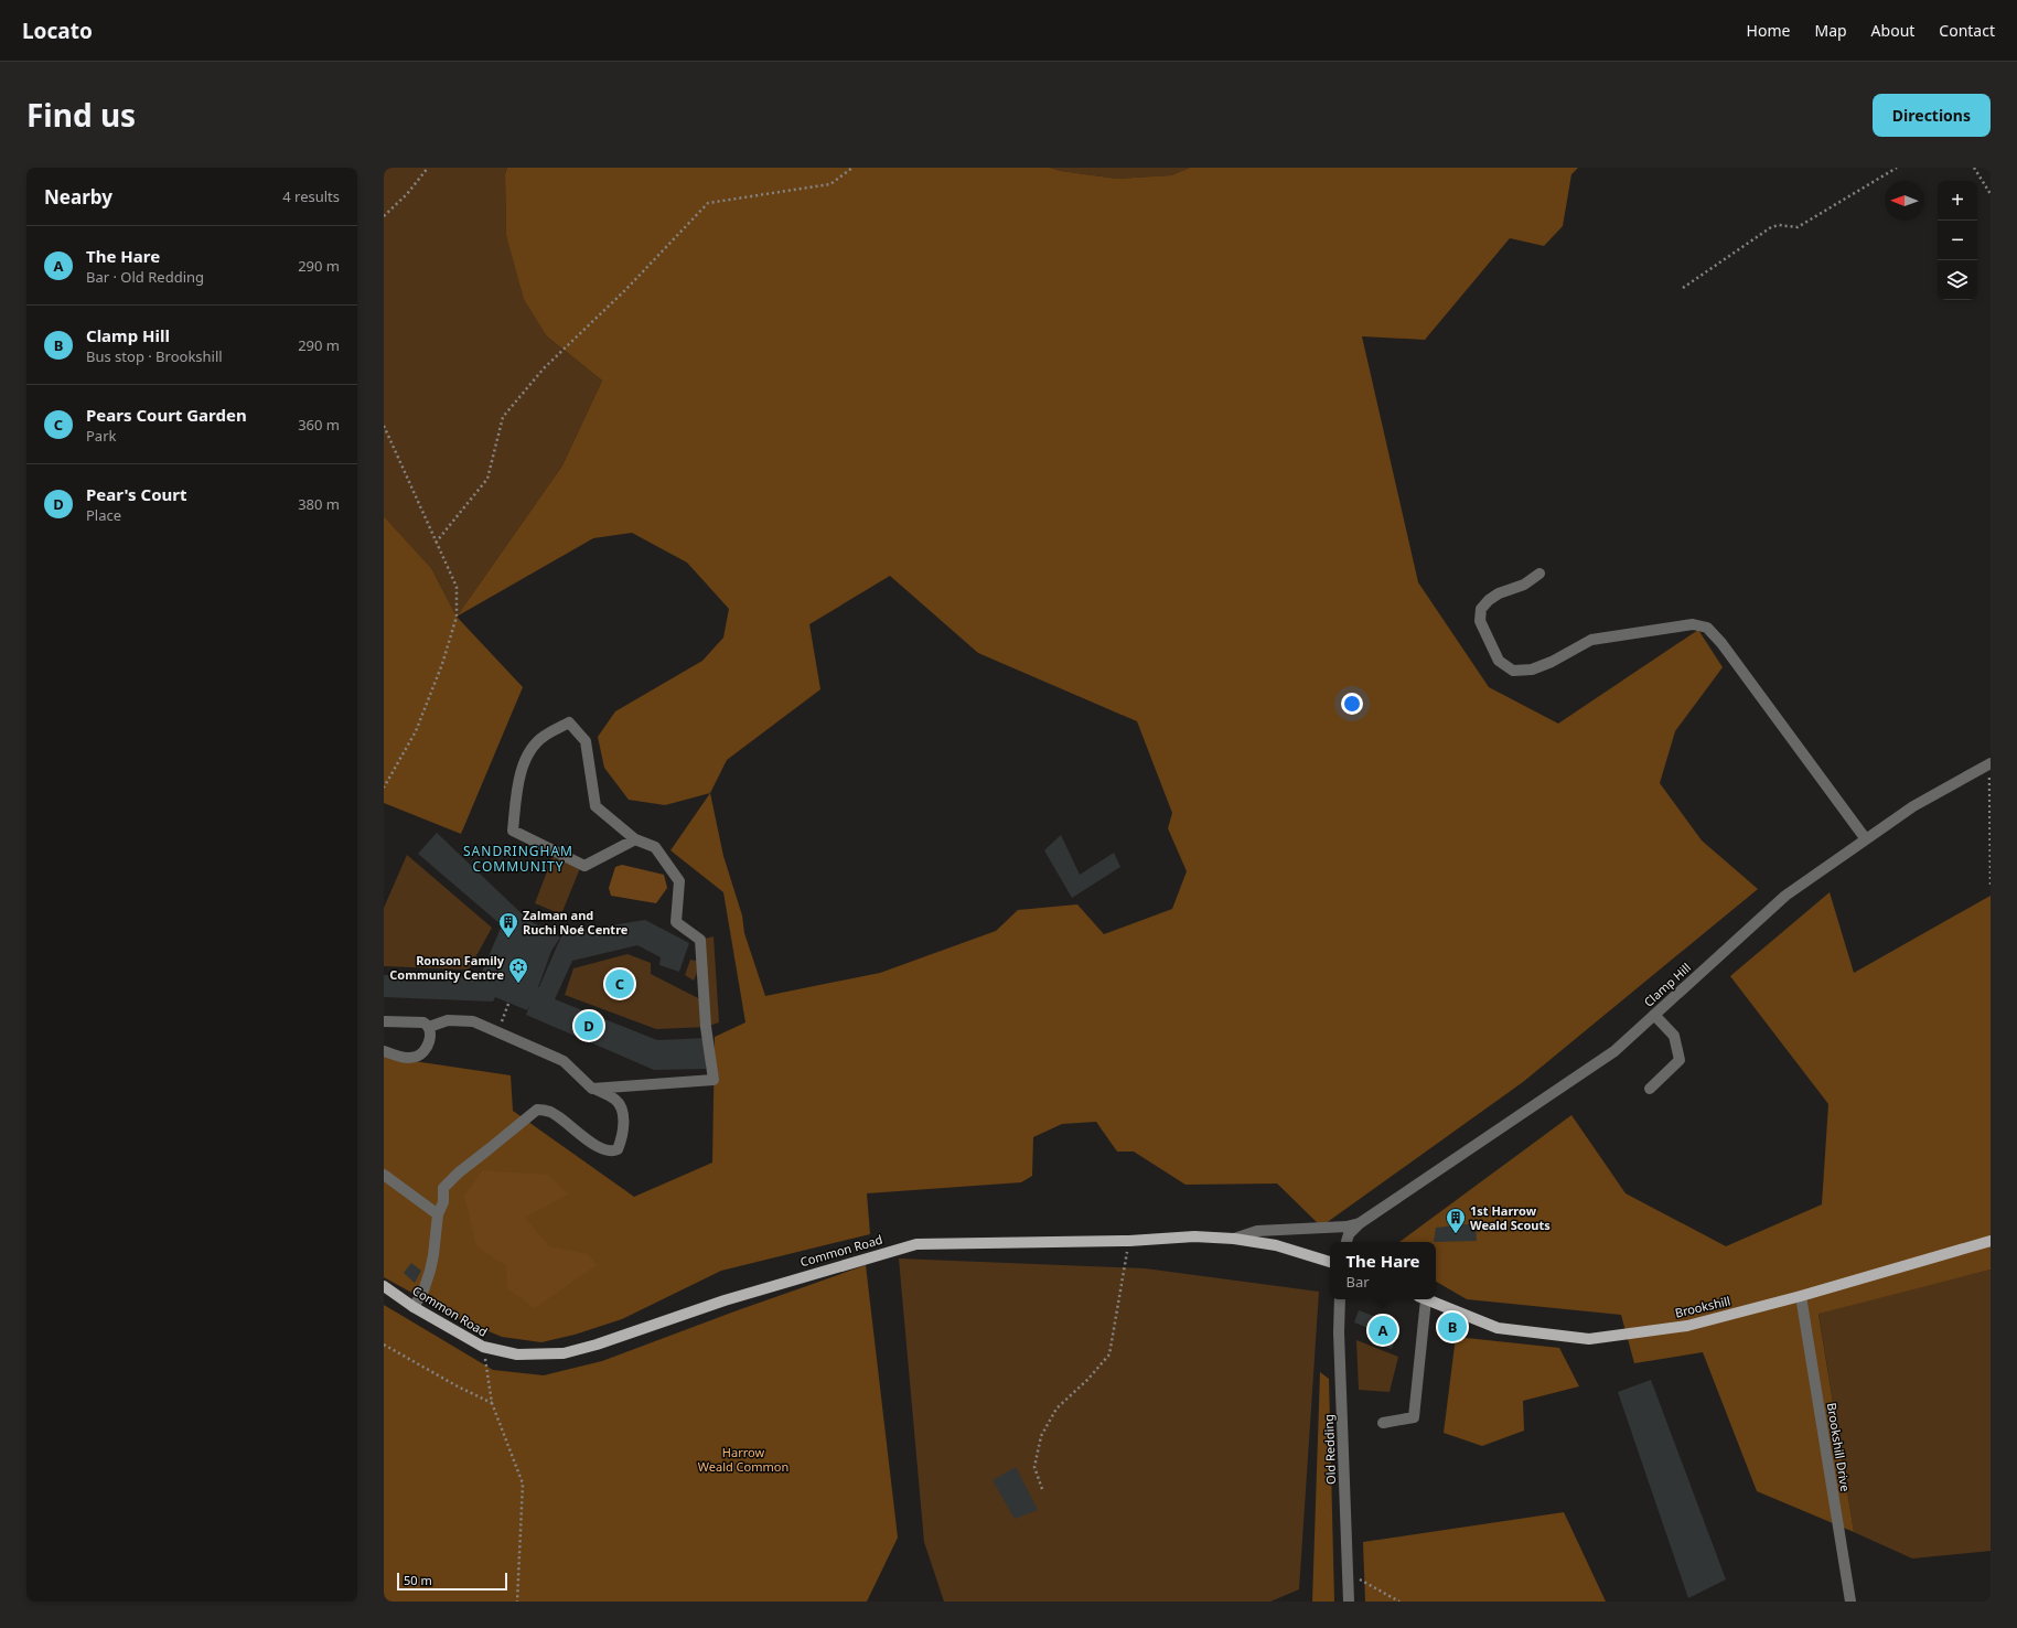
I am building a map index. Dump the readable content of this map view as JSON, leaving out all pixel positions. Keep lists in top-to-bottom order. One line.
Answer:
{"streets":{"main road":["Common Road","Brookshill"],"street":["Clamp Hill","Brookshill Drive","Old Redding"]},"crossings":[["Clamp Hill","Common Road"],["Brookshill","Brookshill Drive"]],"districts":["SANDRINGHAM COMMUNITY"],"parks":["Harrow Weald Common"],"places":{"building":["Zalman and Ruchi Noé Centre","1st Harrow Weald Scouts"],"synagogue":["Ronson Family Community Centre"]},"scale_bar":"50 m","north":"left","page":{"header":"Locato","nav":["Home","Map","About","Contact"],"title":"Find us","buttons":"Directions","heading":["Nearby","4 results"],"map_buttons":["+","−"],"list":[{"mark":"A","name":"The Hare","note":"Bar · Old Redding","value":"290 m"},{"mark":"B","name":"Clamp Hill","note":"Bus stop · Brookshill","value":"290 m"},{"mark":"C","name":"Pears Court Garden","note":"Park","value":"360 m"},{"mark":"D","name":"Pear's Court","note":"Place","value":"380 m"}],"pins":["C","D","B","A"],"popup":["The Hare","Bar"],"scale":"50 m"}}
